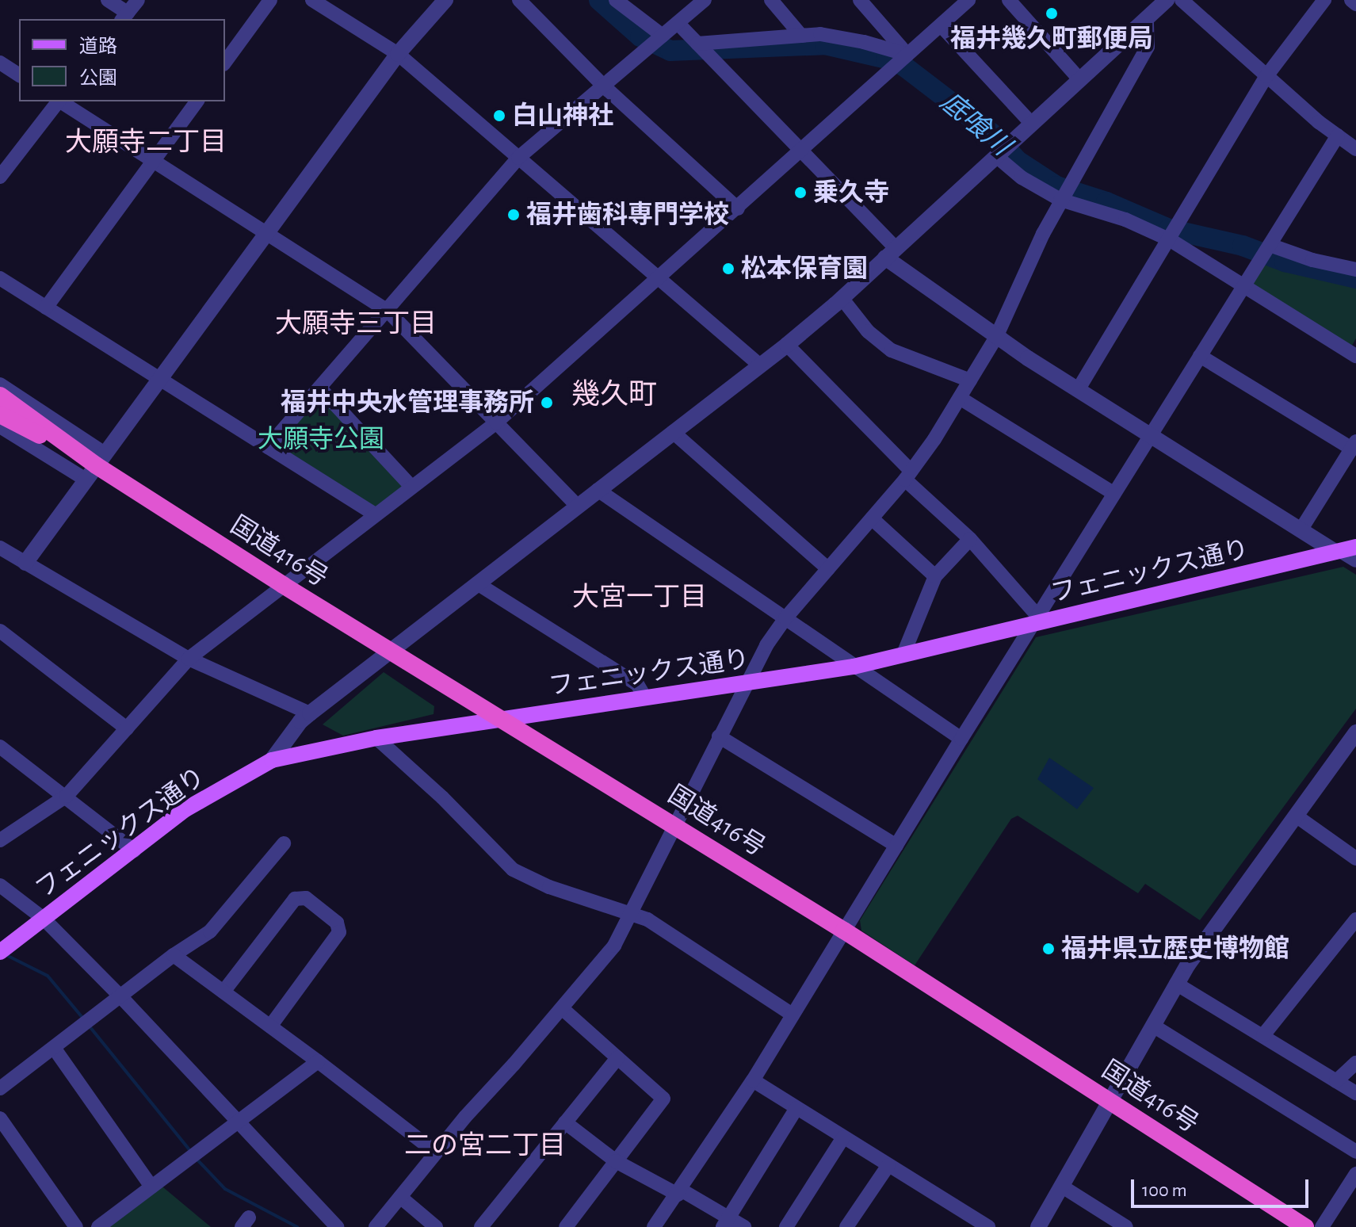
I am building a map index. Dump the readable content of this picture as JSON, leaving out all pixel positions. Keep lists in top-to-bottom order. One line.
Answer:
{"streets":{"highway":["国道416号"],"main road":["フェニックス通り"]},"crossings":[["国道416号","フェニックス通り"]],"districts":["大願寺二丁目","大願寺三丁目","幾久町","大宮一丁目","二の宮二丁目"],"water":["底喰川"],"parks":["大願寺公園"],"places":["福井幾久町郵便局","白山神社","乗久寺","福井歯科専門学校","松本保育園","福井中央水管理事務所","福井県立歴史博物館"],"legend":["道路","公園"],"scale_bar":"100 m"}
